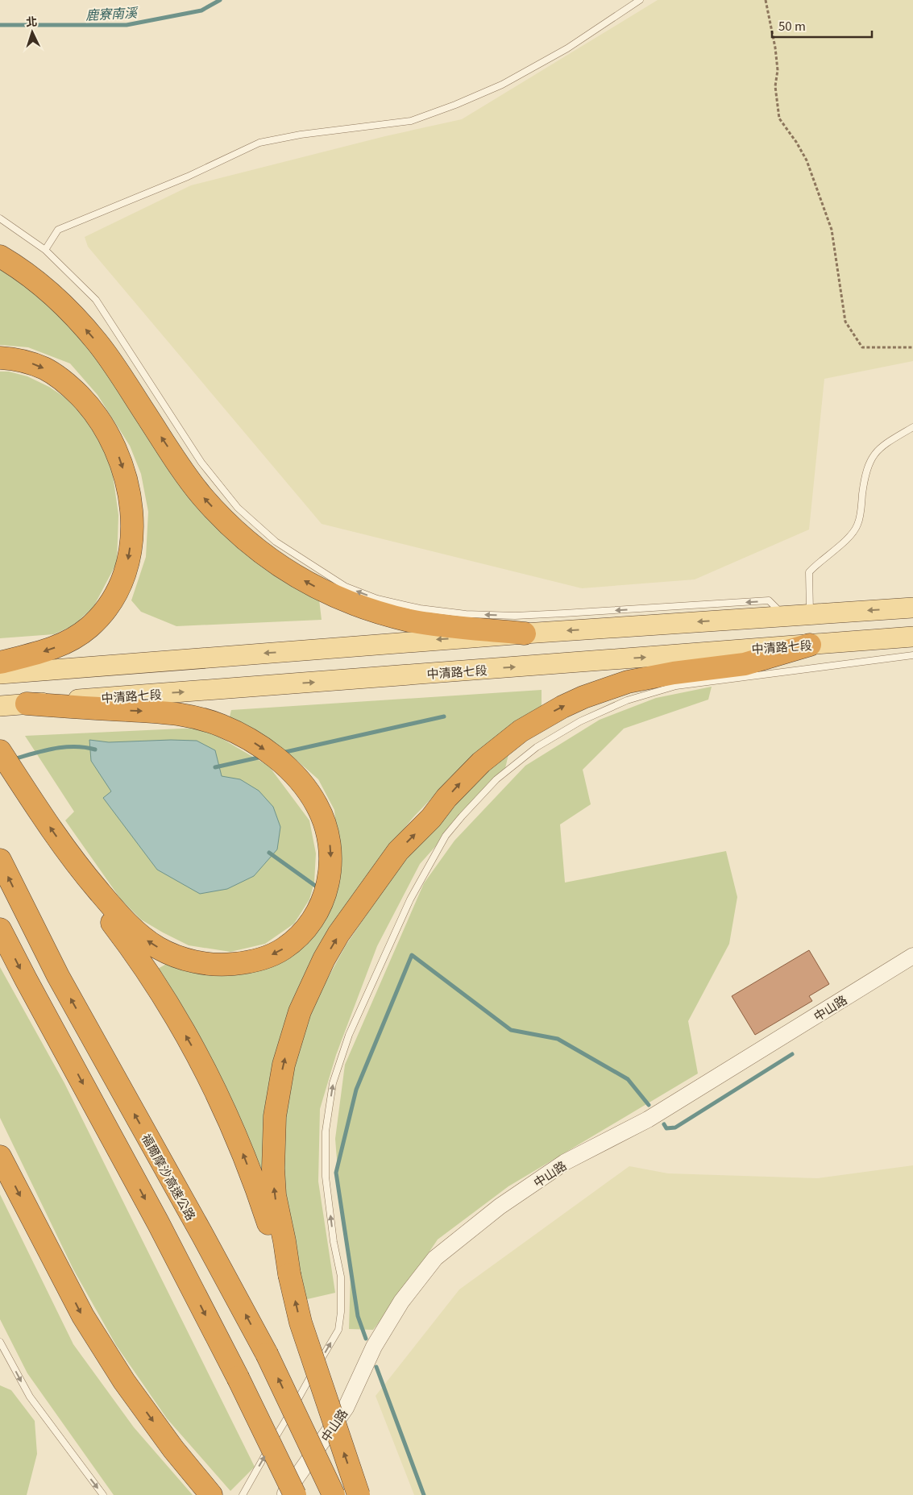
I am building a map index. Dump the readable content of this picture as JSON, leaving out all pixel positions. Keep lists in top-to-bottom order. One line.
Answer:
{"streets":{"highway":["福爾摩沙高速公路"],"main road":["中清路七段"],"street":["中山路"]},"water":["鹿寮南溪"],"scale_bar":"50 m","north":"top"}
